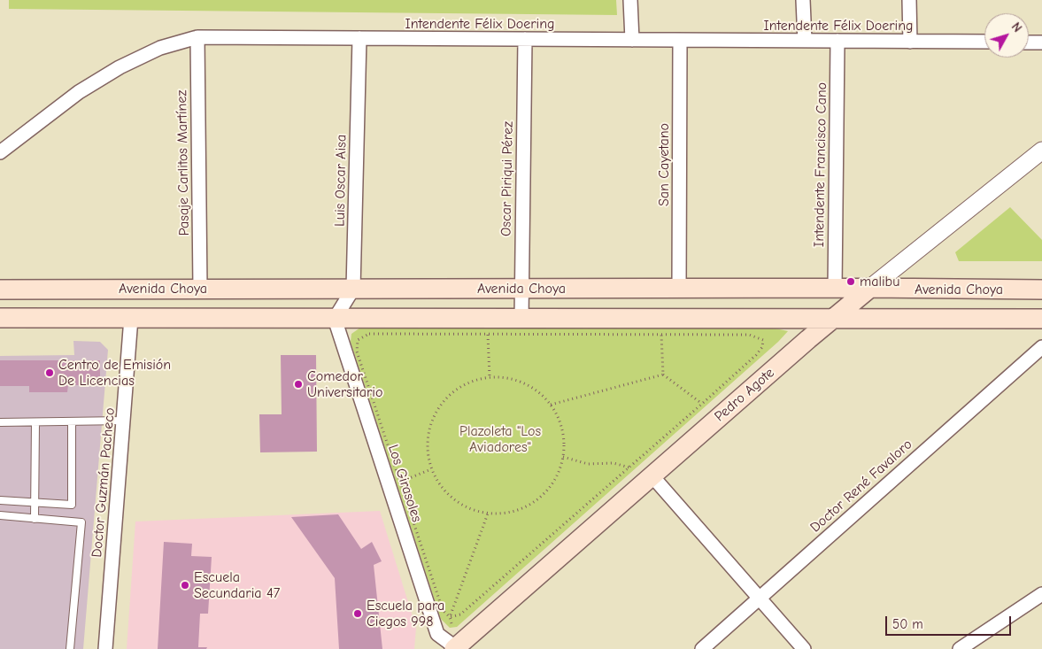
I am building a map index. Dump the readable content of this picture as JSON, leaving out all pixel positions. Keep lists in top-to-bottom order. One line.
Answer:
{"streets":{"main road":["Avenida Choya","Pedro Agote"],"street":["Intendente Félix Doering","Pasaje Carlitos Martínez","San Cayetano","Intendente Francisco Cano","Oscar Piriqui Pérez","Luis Oscar Aisa","Doctor Guzmán Pacheco","Los Girasoles","Doctor René Favaloro"]},"crossings":[["Intendente Félix Doering","Pasaje Carlitos Martínez"],["Intendente Félix Doering","San Cayetano"],["Intendente Félix Doering","Intendente Francisco Cano"],["Intendente Félix Doering","Oscar Piriqui Pérez"],["Intendente Félix Doering","Luis Oscar Aisa"],["Pasaje Carlitos Martínez","Avenida Choya"],["San Cayetano","Avenida Choya"],["Intendente Francisco Cano","Avenida Choya"],["Oscar Piriqui Pérez","Avenida Choya"],["Luis Oscar Aisa","Avenida Choya"],["Avenida Choya","Pedro Agote"],["Avenida Choya","Doctor Guzmán Pacheco"],["Avenida Choya","Los Girasoles"],["Pedro Agote","Los Girasoles"]],"parks":["Plazoleta \"Los Aviadores\""],"places":["malibu","Centro de Emisión De Licencias","Comedor Universitario","Escuela Secundaria 47","Escuela para Ciegos 998"],"scale_bar":"50 m","north":"top right"}
